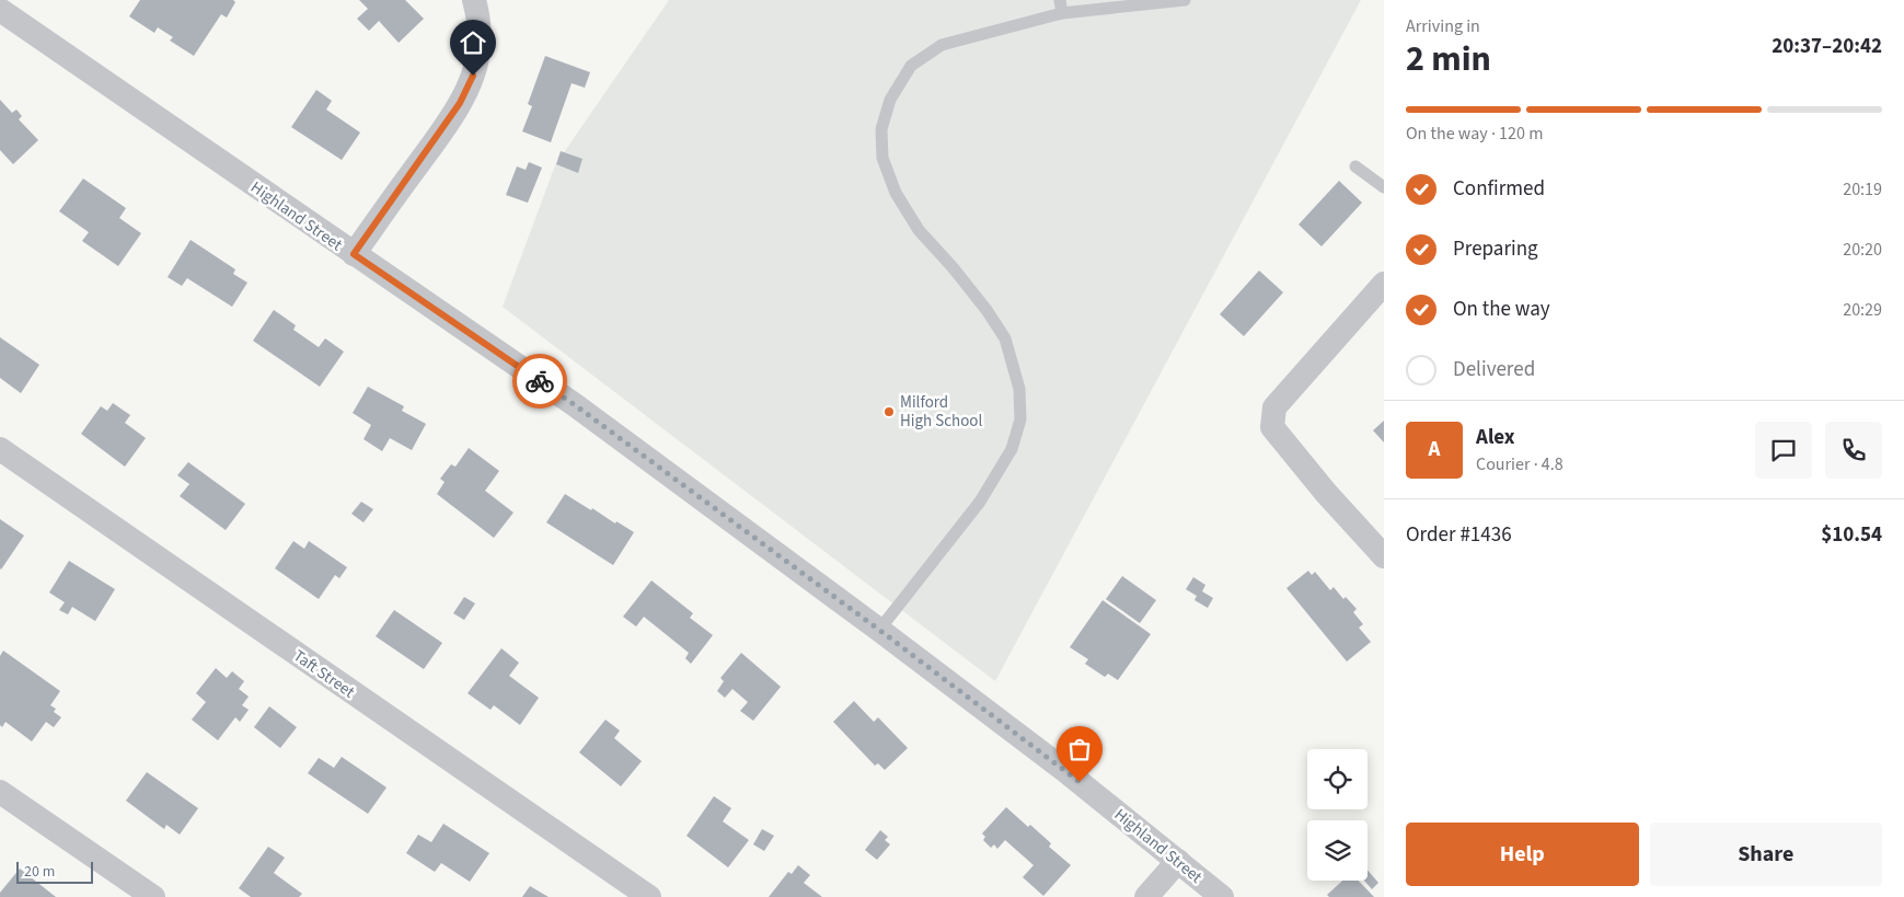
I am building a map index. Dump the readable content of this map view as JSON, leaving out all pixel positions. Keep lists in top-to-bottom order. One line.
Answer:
{"streets":{"street":["Highland Street","Taft Street"]},"places":["Milford High School"],"scale_bar":"20 m","page":{"heading":["2 min","Arriving in","20:37–20:42"],"panel":["Alex","Courier · 4.8","Order #1436","$10.54"],"bar":"On the way · 120 m","list":[["Confirmed","20:19"],["Preparing","20:20"],["On the way","20:29"],"Delivered"],"round":"A","buttons":["Help","Share"],"scale":"20 m"}}
